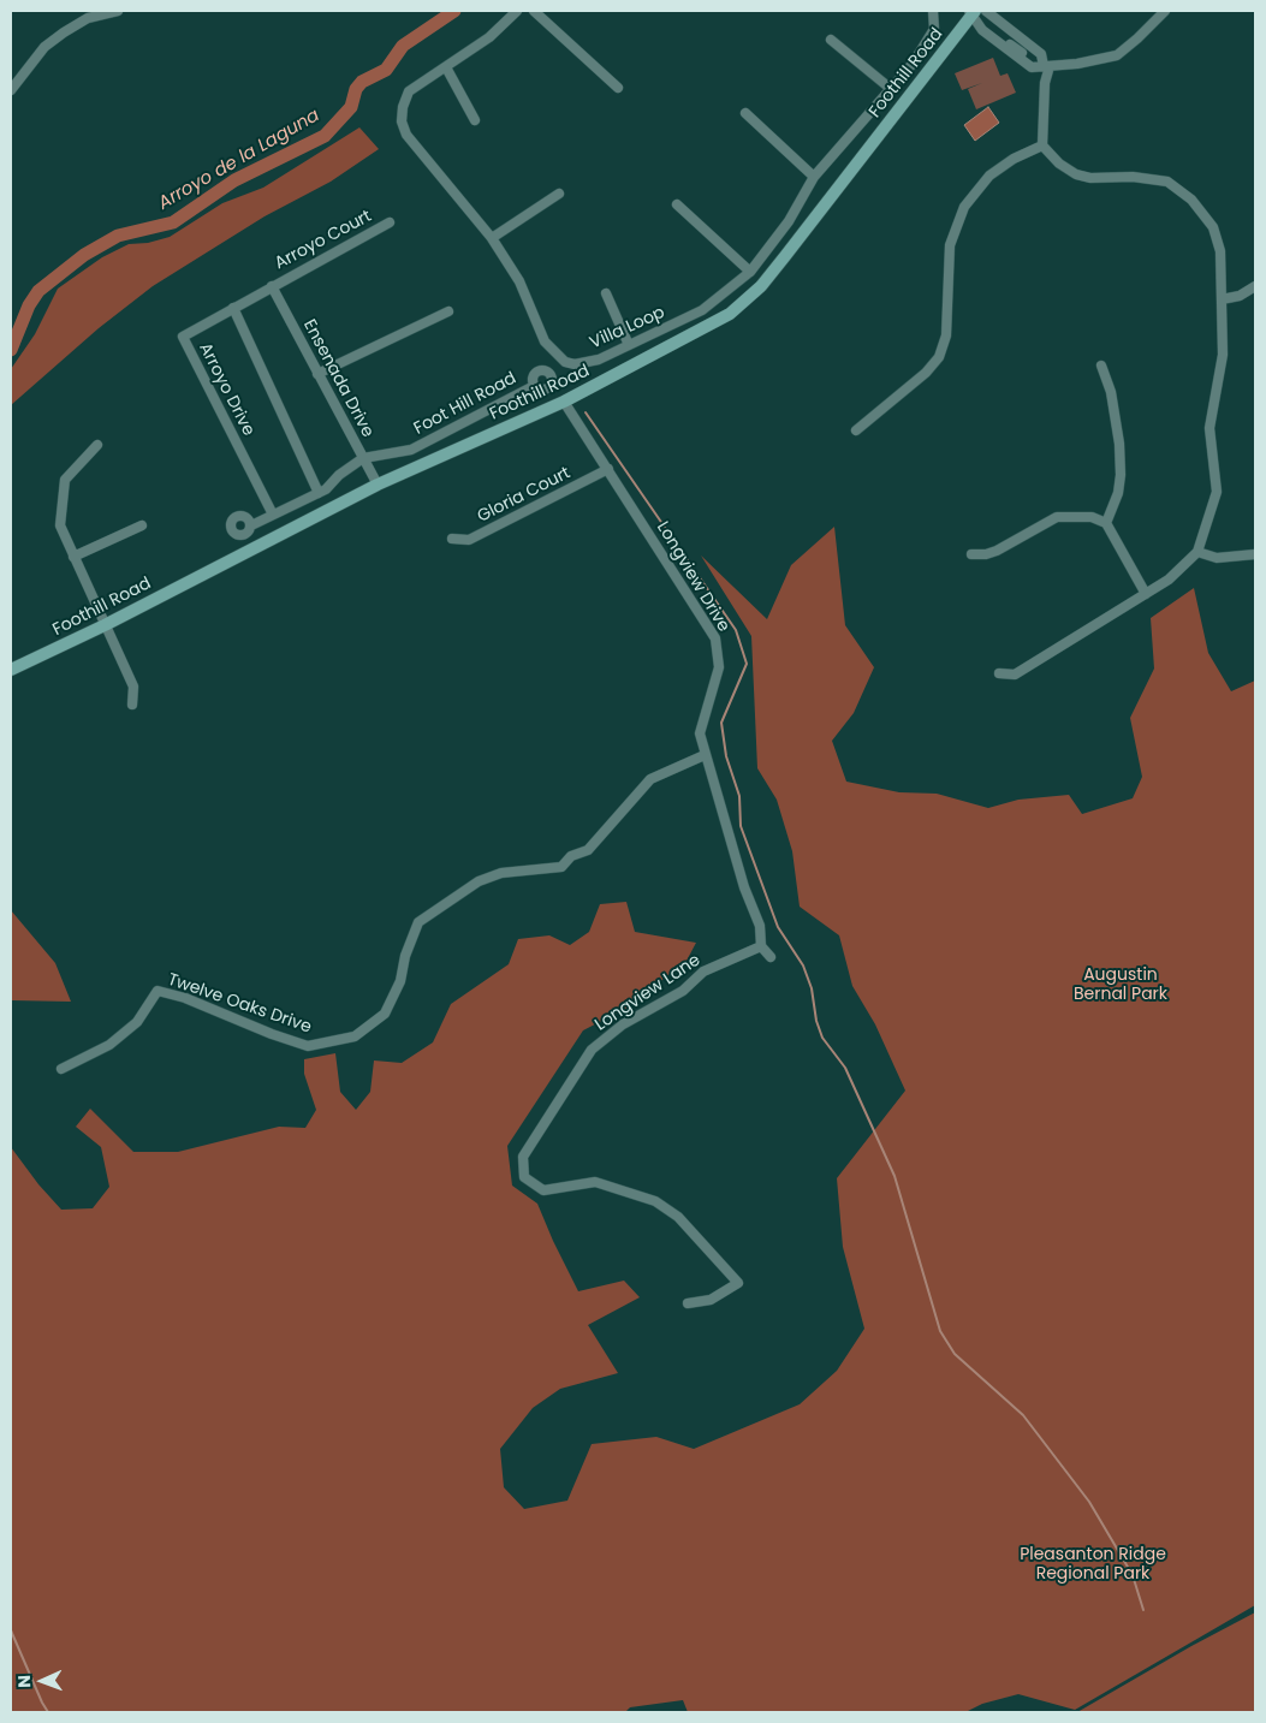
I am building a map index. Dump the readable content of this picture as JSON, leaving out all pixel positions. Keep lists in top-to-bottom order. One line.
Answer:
{"streets":{"main road":["Foothill Road"],"street":["Arroyo Court","Villa Loop","Ensenada Drive","Arroyo Drive","Foot Hill Road","Gloria Court","Longview Drive","Longview Lane","Twelve Oaks Drive"]},"crossings":[["Foothill Road","Ensenada Drive"],["Foothill Road","Longview Drive"],["Arroyo Court","Ensenada Drive"],["Arroyo Court","Arroyo Drive"],["Ensenada Drive","Arroyo Drive"],["Ensenada Drive","Foot Hill Road"],["Arroyo Drive","Foot Hill Road"],["Gloria Court","Longview Drive"],["Longview Drive","Longview Lane"],["Longview Drive","Twelve Oaks Drive"]],"water":["Arroyo de la Laguna"],"parks":["Augustin Bernal Park","Pleasanton Ridge Regional Park"],"north":"left"}
